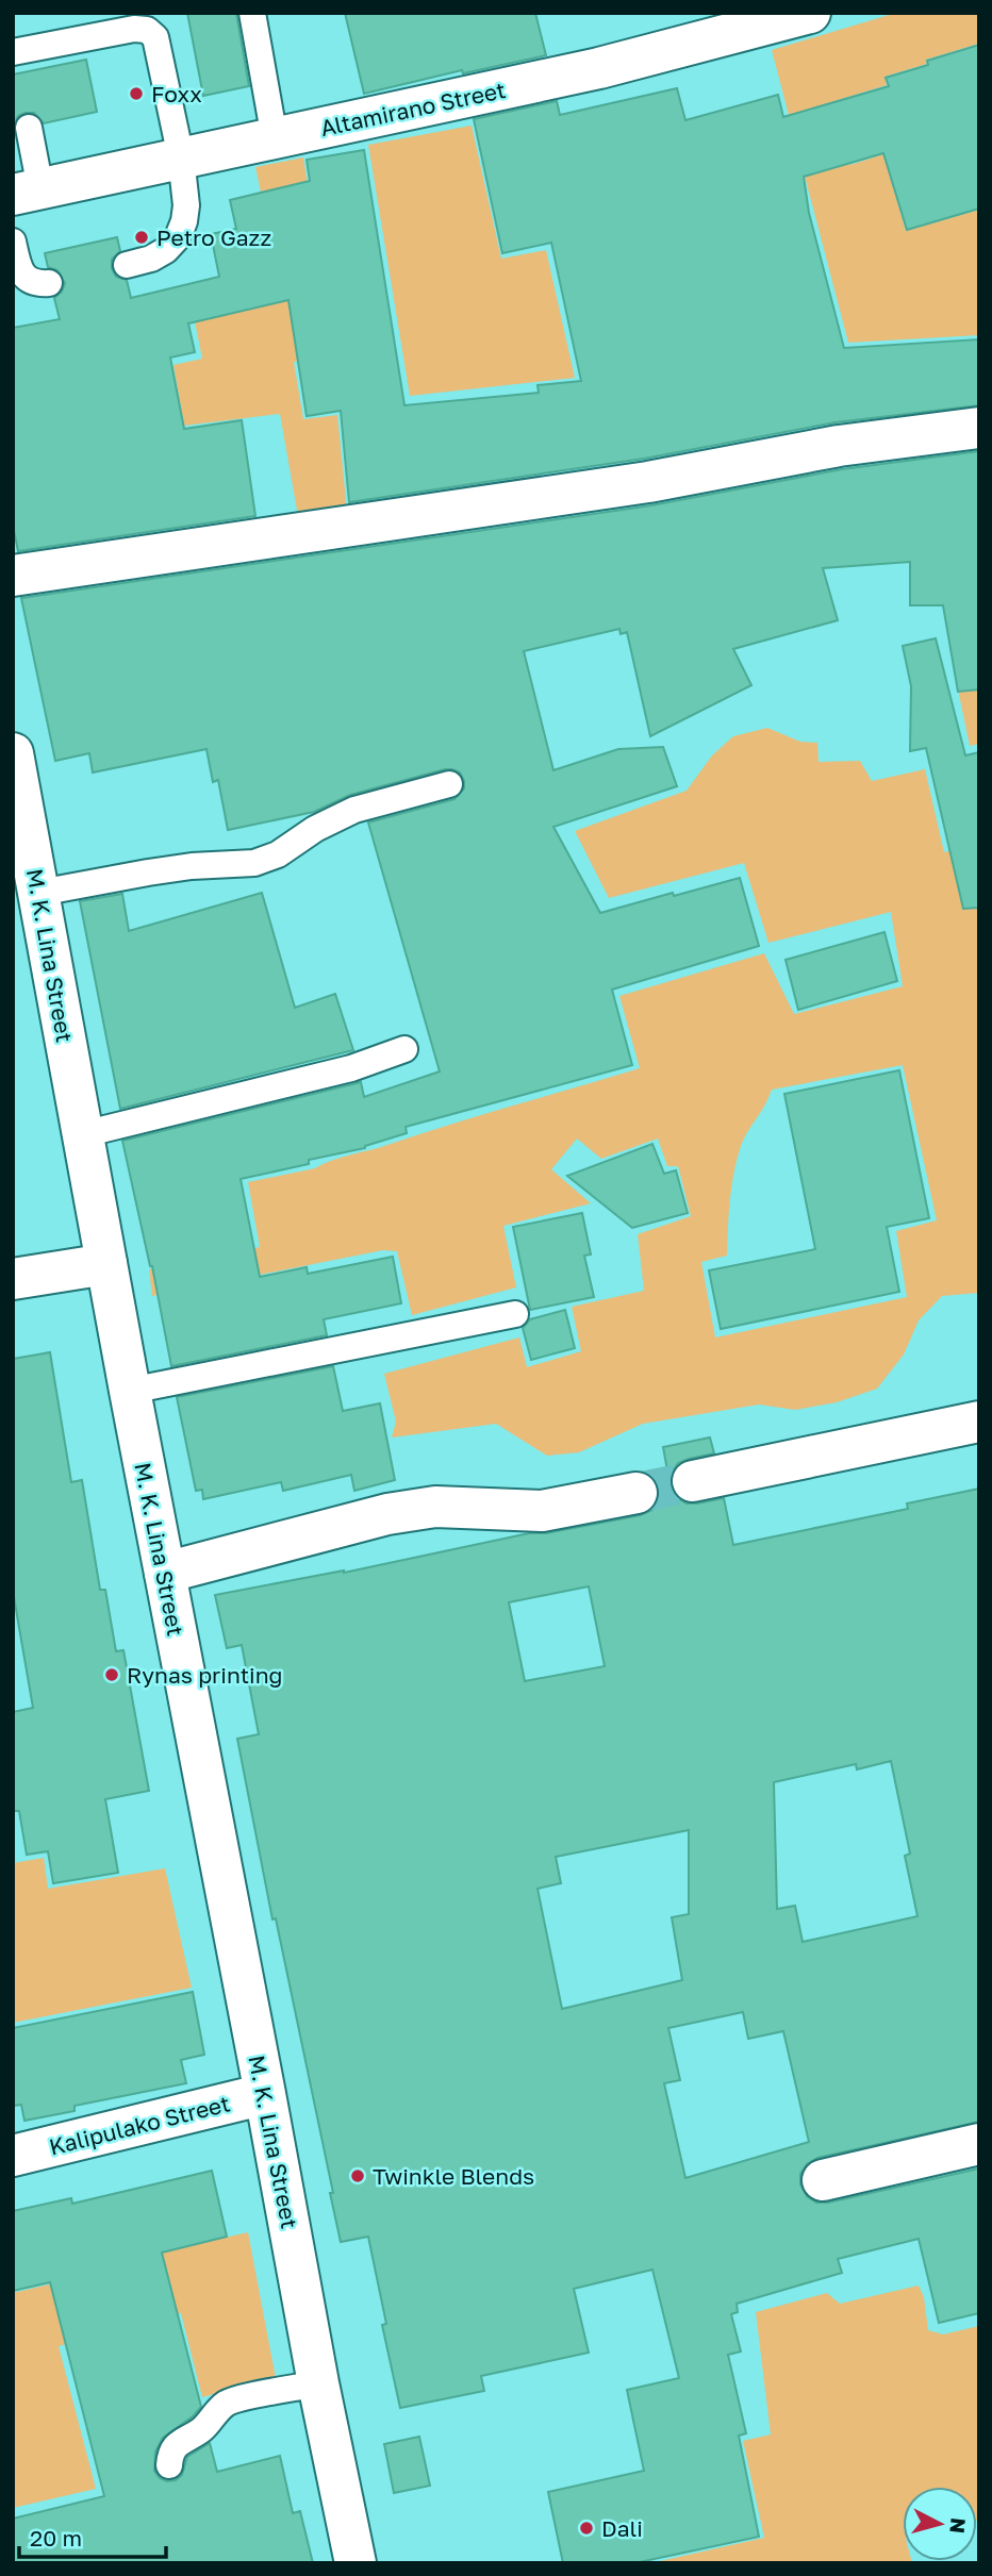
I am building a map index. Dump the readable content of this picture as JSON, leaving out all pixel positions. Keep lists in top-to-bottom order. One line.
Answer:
{"streets":{"main road":["Altamirano Street","M. K. Lina Street","Kalipulako Street"]},"crossings":[["M. K. Lina Street","Kalipulako Street"]],"places":["Foxx","Petro Gazz","Rynas printing","Twinkle Blends","Dali"],"scale_bar":"20 m","north":"right"}
